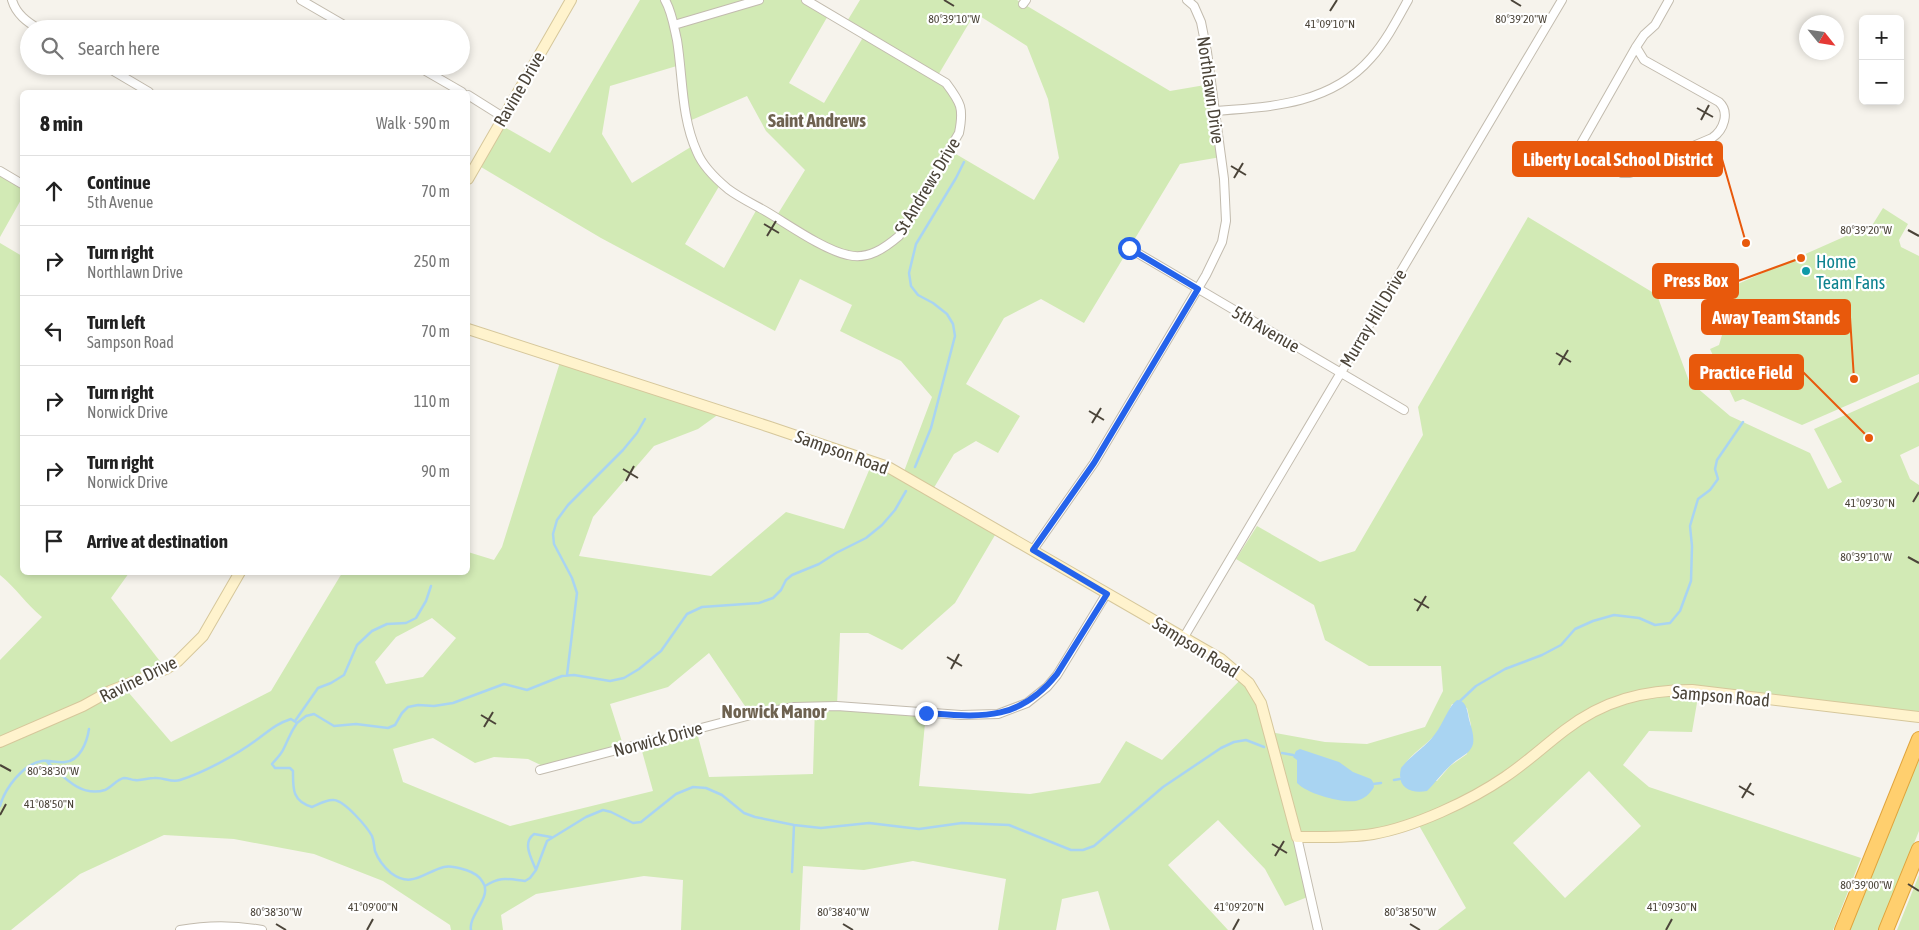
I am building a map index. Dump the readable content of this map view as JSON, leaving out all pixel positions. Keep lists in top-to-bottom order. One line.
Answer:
{"streets":{"street":["Ravine Drive","Northlawn Drive","St Andrews Drive","Murray Hill Drive","5th Avenue","Sampson Road","Norwick Drive"]},"crossings":[["Northlawn Drive","5th Avenue"],["Northlawn Drive","Sampson Road"],["Murray Hill Drive","5th Avenue"],["Murray Hill Drive","Sampson Road"],["Sampson Road","Norwick Drive"]],"districts":["Saint Andrews","Norwick Manor"],"places":["Liberty Local School District","Press Box","Home Team Fans","Away Team Stands","Practice Field"],"north":"bottom right","page":{"map_buttons":["+","−"],"search":"Search here","heading":["8 min","Walk · 590 m"],"list":[["Continue","5th Avenue","70 m"],["Turn right","Northlawn Drive","250 m"],["Turn left","Sampson Road","70 m"],["Turn right","Norwick Drive","110 m"],["Turn right","Norwick Drive","90 m"],"Arrive at destination"]},"coordinates":["80°39'10\"W","80°39'20\"W","41°09'10\"N","41°09'30\"N","80°38'30\"W","41°08'50\"N","80°39'00\"W","41°09'00\"N","41°09'20\"N","80°38'40\"W","80°38'50\"W"]}
